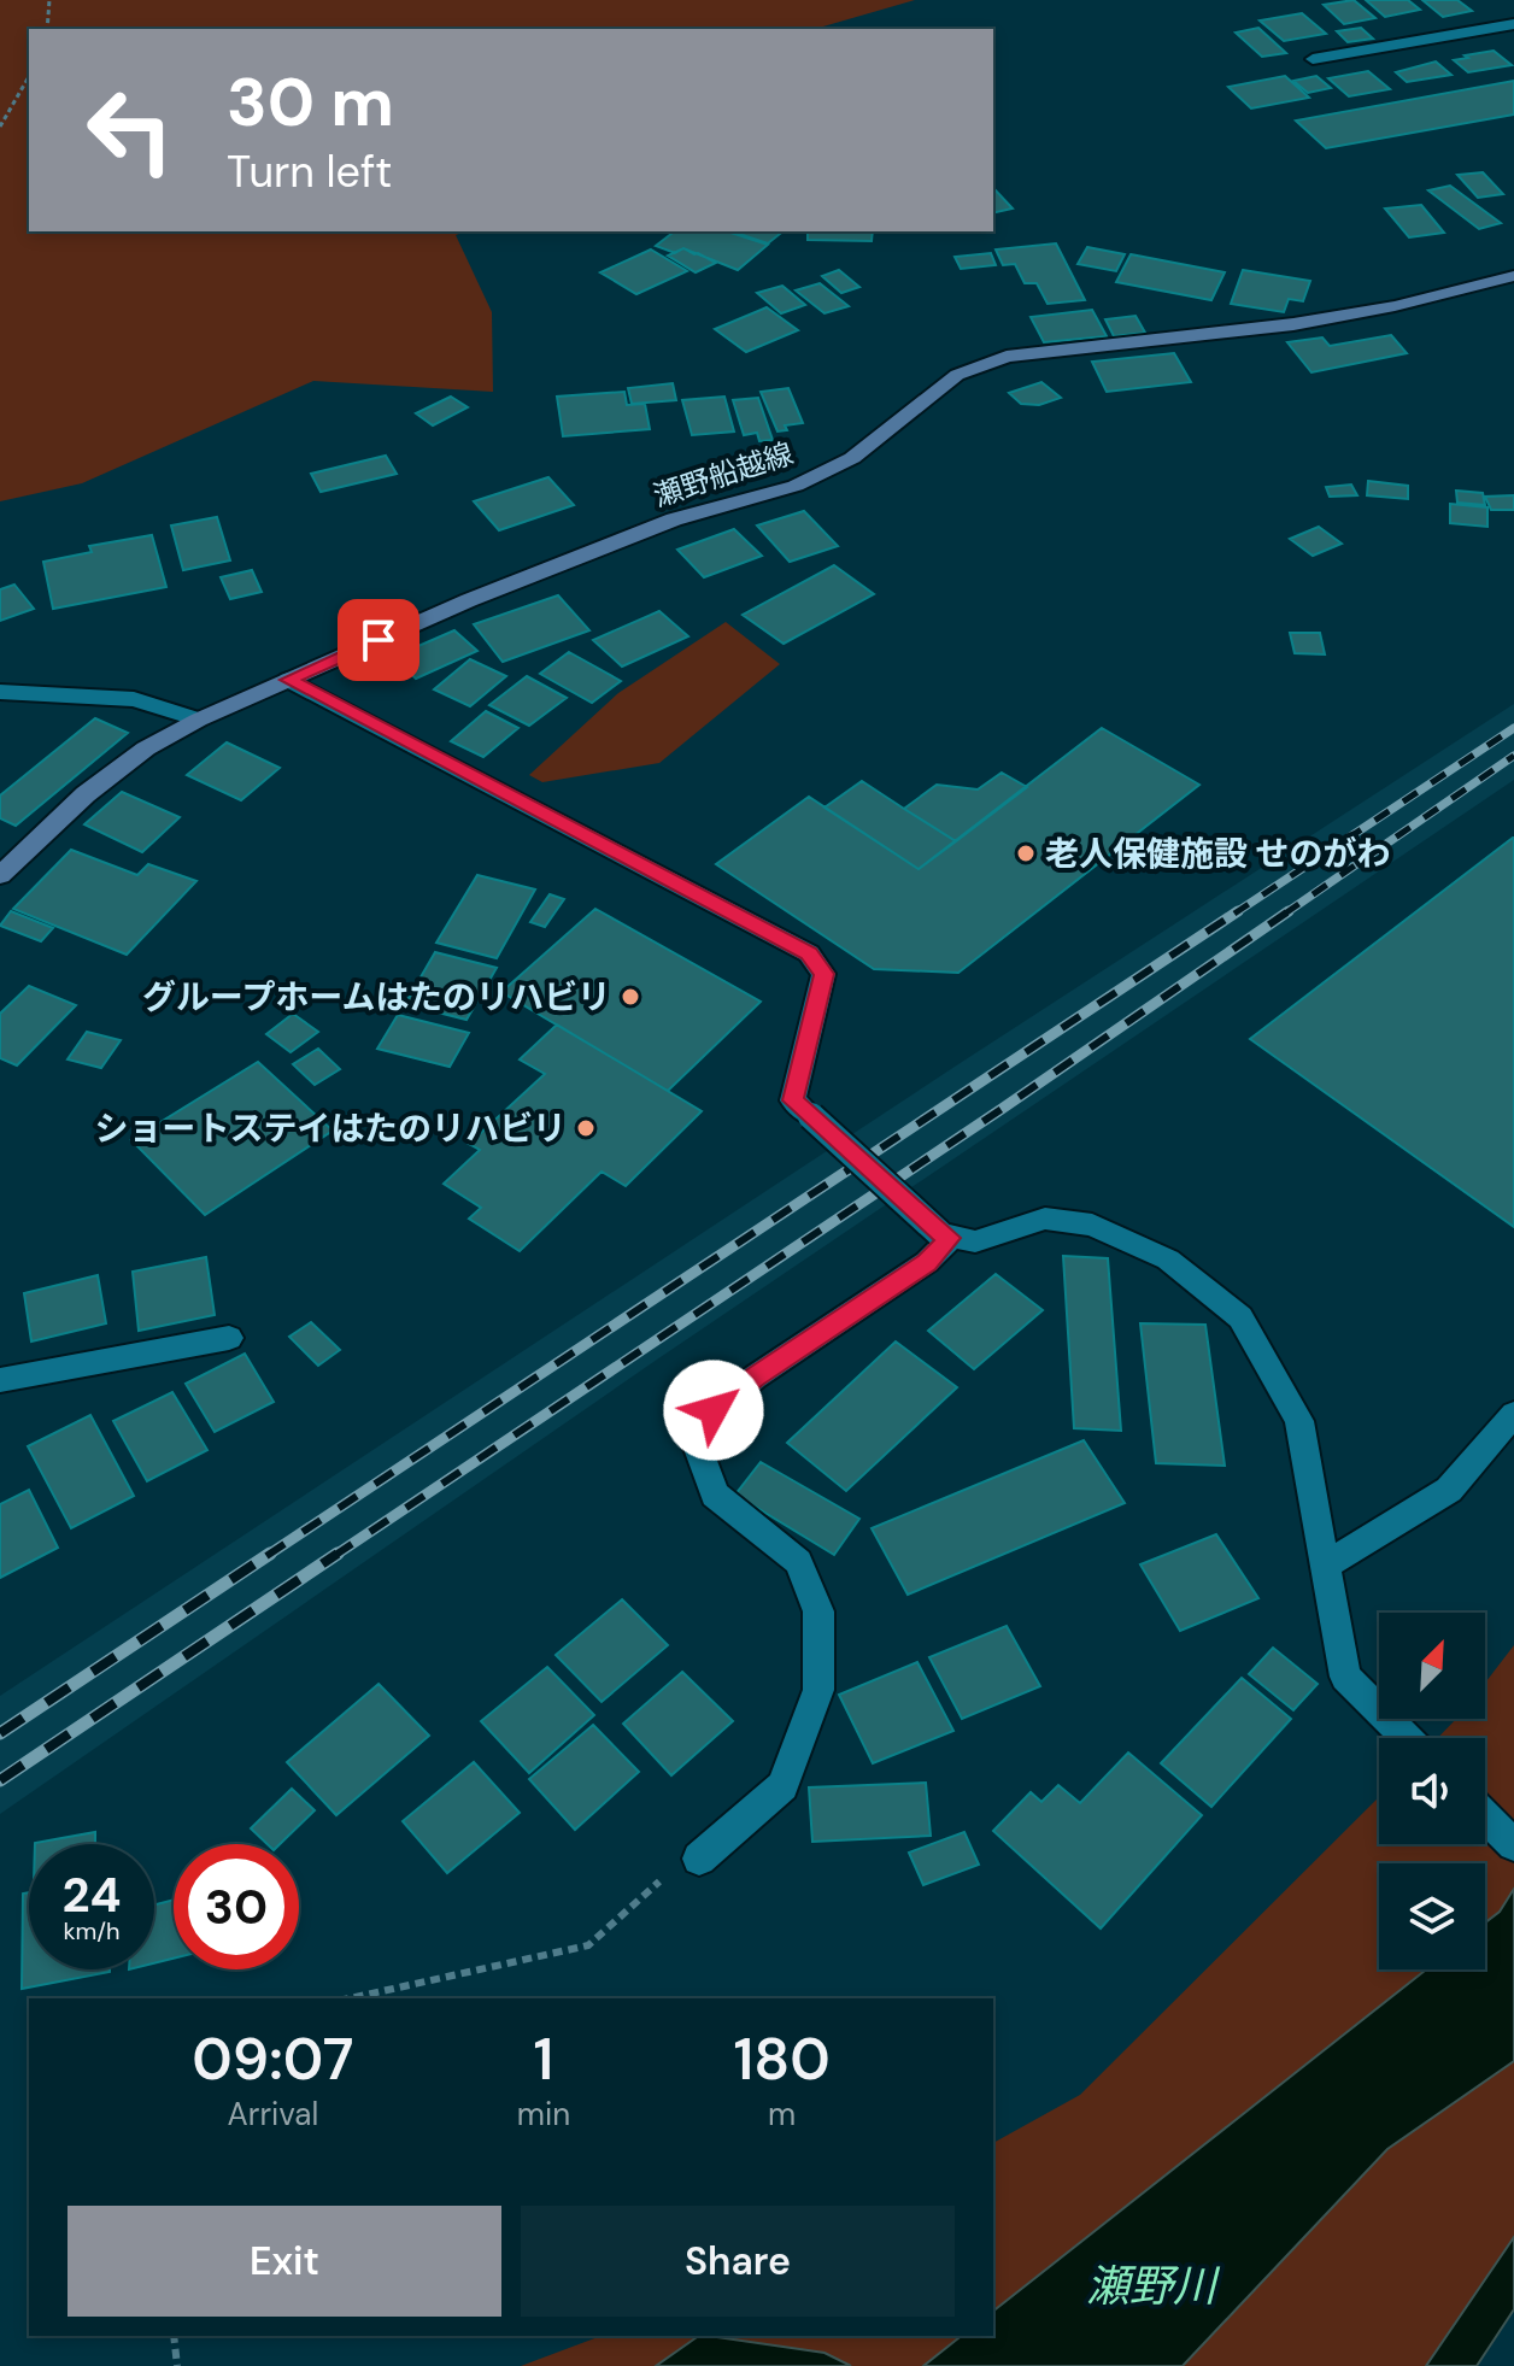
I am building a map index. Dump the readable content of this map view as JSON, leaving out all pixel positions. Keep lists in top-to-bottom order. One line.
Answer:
{"streets":{"main road":["瀬野船越線"]},"water":["瀬野川"],"places":["老人保健施設 せのがわ","グループホームはたのリハビリ","ショートステイはたのリハビリ"],"north":"top right","page":{"turn":["30 m","Turn left"],"speed":"24 km/h","limit":"30","eta":["09:07","Arrival","1","min","180","m"],"buttons":["Exit","Share"]}}
